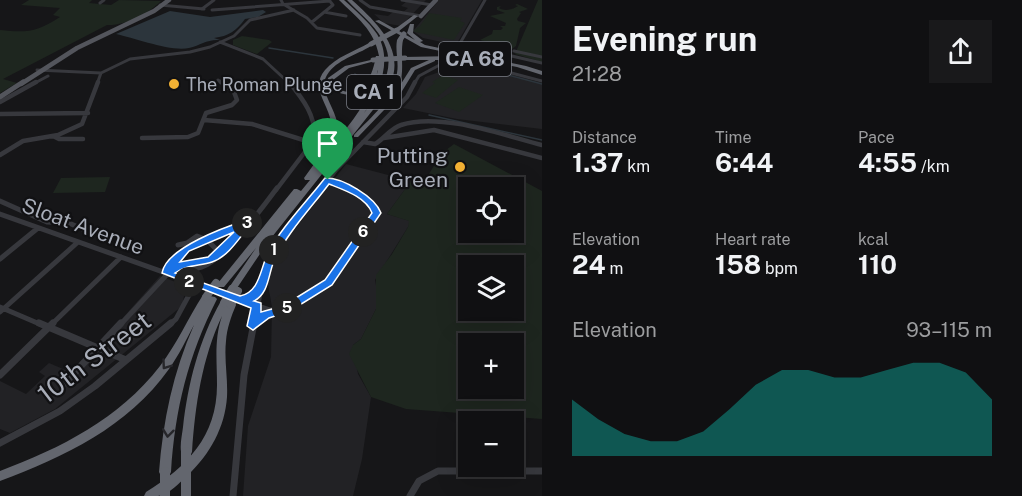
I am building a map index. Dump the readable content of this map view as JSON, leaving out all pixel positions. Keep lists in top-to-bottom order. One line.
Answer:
{"streets":{"highway":["CA 68","CA 1"],"street":["Sloat Avenue","10th Street"]},"crossings":[["CA 68","CA 1"],["CA 1","Sloat Avenue"],["Sloat Avenue","10th Street"]],"places":["The Roman Plunge","Putting Green"],"page":{"heading":["Evening run","21:28"],"stats":[["Distance","1.37 km"],["Time","6:44"],["Pace","4:55 /km"],["Elevation","24 m"],["Heart rate","158 bpm"],["kcal","110"]],"map_buttons":["+","−"],"pins":["3","6","1","2","5"],"chart":["Elevation","93–115 m"]}}
